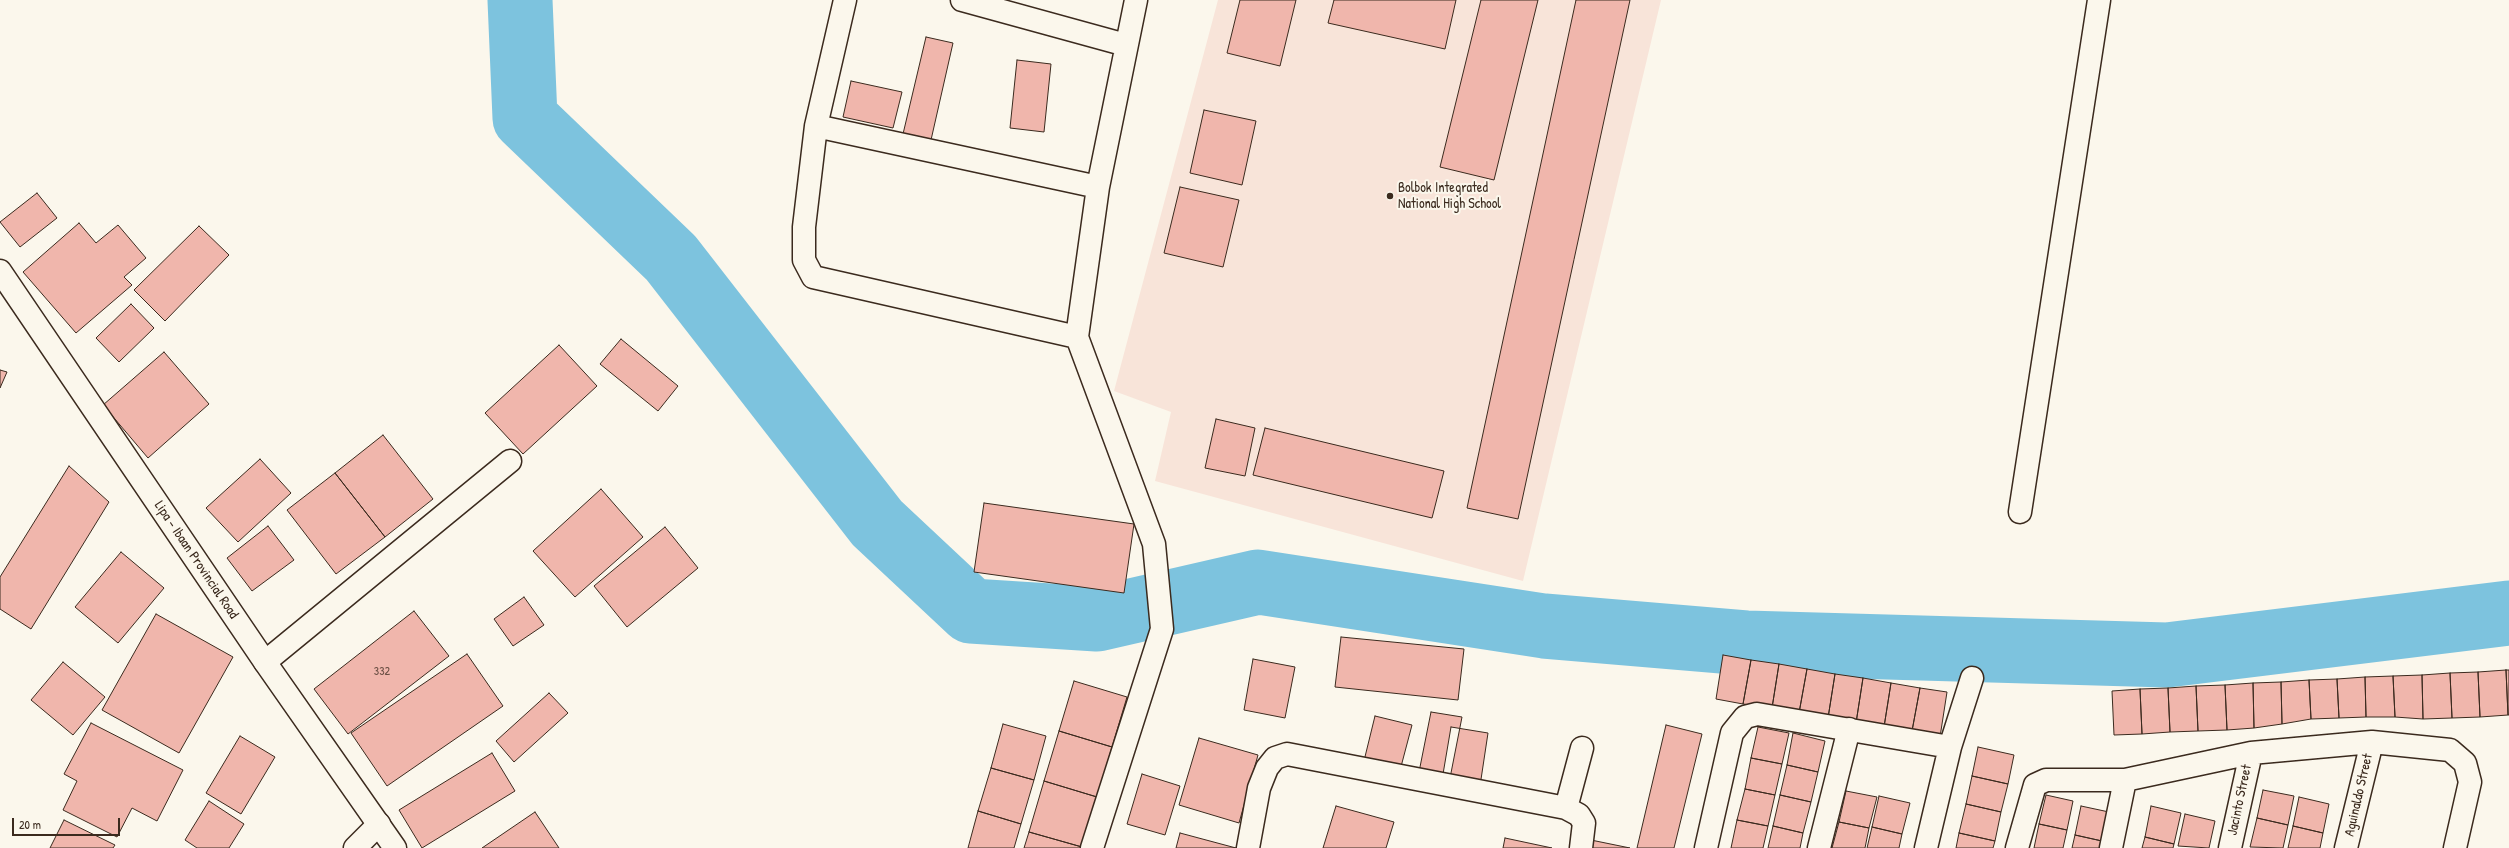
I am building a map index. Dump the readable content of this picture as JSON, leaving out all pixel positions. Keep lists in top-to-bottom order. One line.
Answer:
{"streets":{"street":["Lipa - Ibaan Provincial Road","Aguinaldo Street","Jacinto Street"]},"places":["Bolbok Integrated National High School"],"house_numbers":["332"],"scale_bar":"20 m"}
